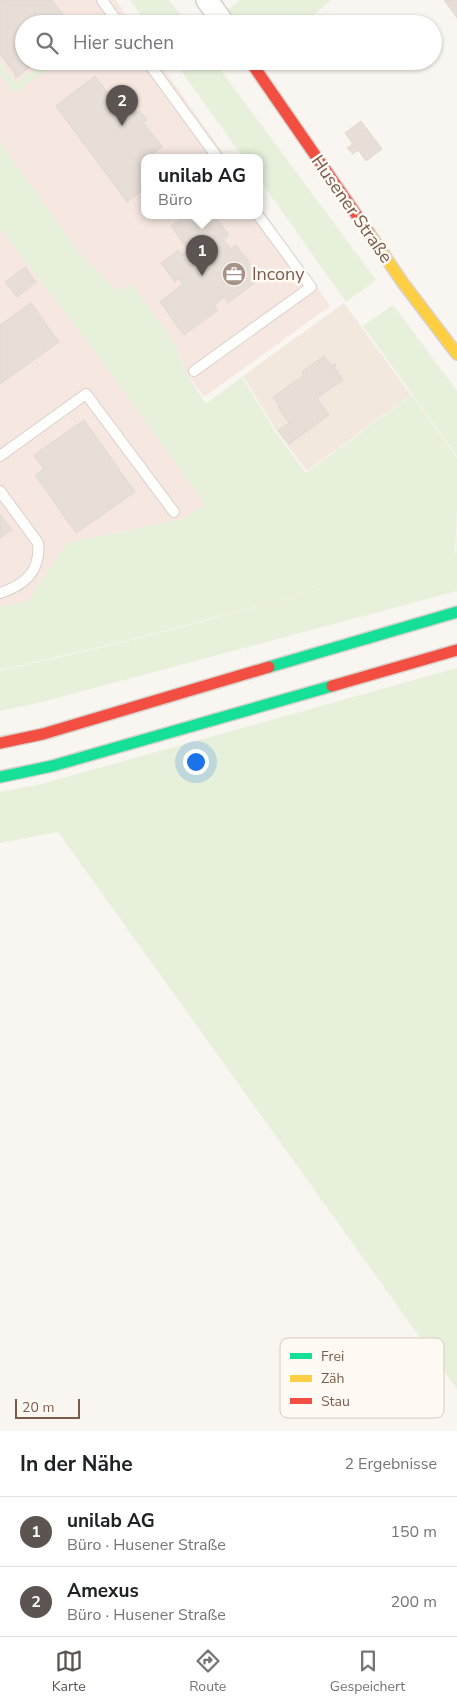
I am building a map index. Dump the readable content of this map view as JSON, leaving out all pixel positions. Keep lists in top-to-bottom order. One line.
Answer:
{"streets":{"main road":["Husener Straße"]},"places":{"office":["Incony"]},"legend":["Frei","Zäh","Stau"],"scale_bar":"20 m","page":{"search":"Hier suchen","pins":["2","1"],"popup":["unilab AG","Büro"],"scale":"20 m","heading":["In der Nähe","2 Ergebnisse"],"list":[{"mark":"1","name":"unilab AG","note":"Büro · Husener Straße","value":"150 m"},{"mark":"2","name":"Amexus","note":"Büro · Husener Straße","value":"200 m"}],"nav":["Karte","Route","Gespeichert"]}}
